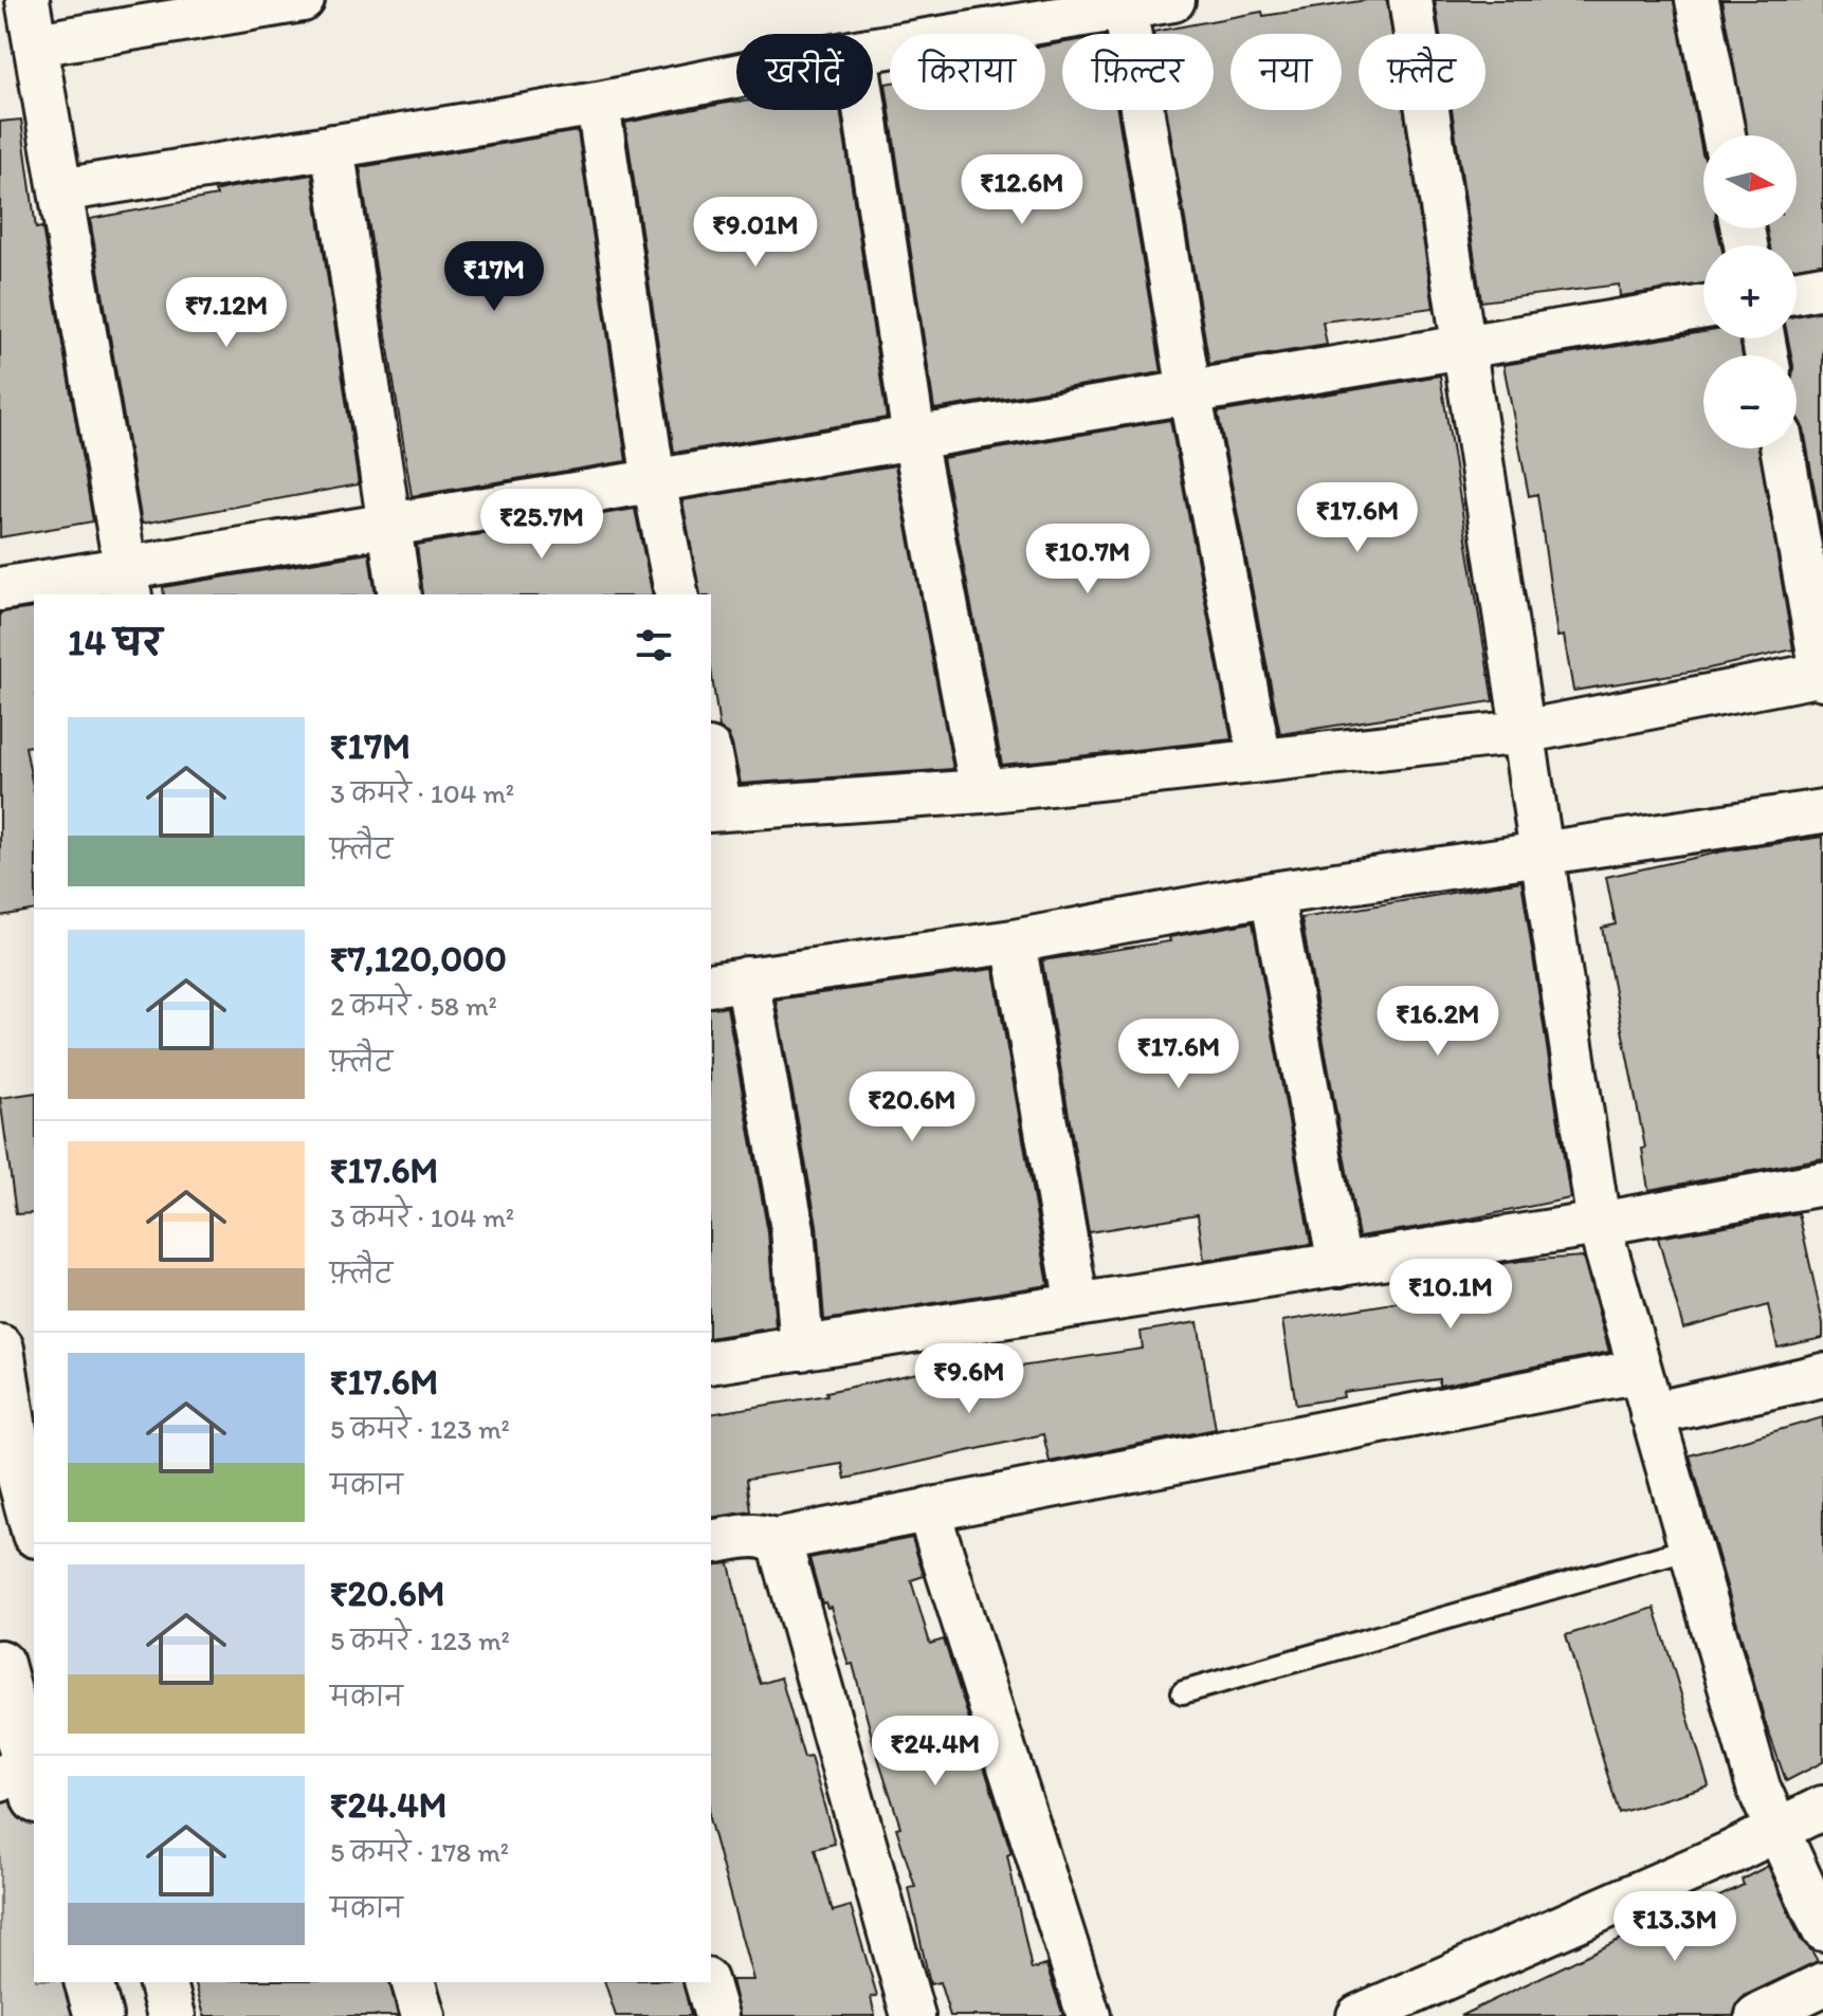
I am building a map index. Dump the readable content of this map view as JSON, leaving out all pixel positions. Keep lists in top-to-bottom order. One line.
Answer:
{"north":"right","page":{"chip":["खरीदें","किराया","फ़िल्टर","नया","फ़्लैट"],"map_buttons":["+","−"],"price":["₹12.6M","₹9.01M","₹17M","₹7.12M","₹17.6M","₹25.7M","₹10.7M","₹16.2M","₹17.6M","₹20.6M","₹10.1M","₹9.6M","₹24.4M","₹13.3M"],"heading":"14 घर","list":[{"name":"₹17M","note":"3 कमरे · 104 m² · फ़्लैट"},{"name":"₹7,120,000","note":"2 कमरे · 58 m² · फ़्लैट"},{"name":"₹17.6M","note":"3 कमरे · 104 m² · फ़्लैट"},{"name":"₹17.6M","note":"5 कमरे · 123 m² · मकान"},{"name":"₹20.6M","note":"5 कमरे · 123 m² · मकान"},{"name":"₹24.4M","note":"5 कमरे · 178 m² · मकान"}]}}
